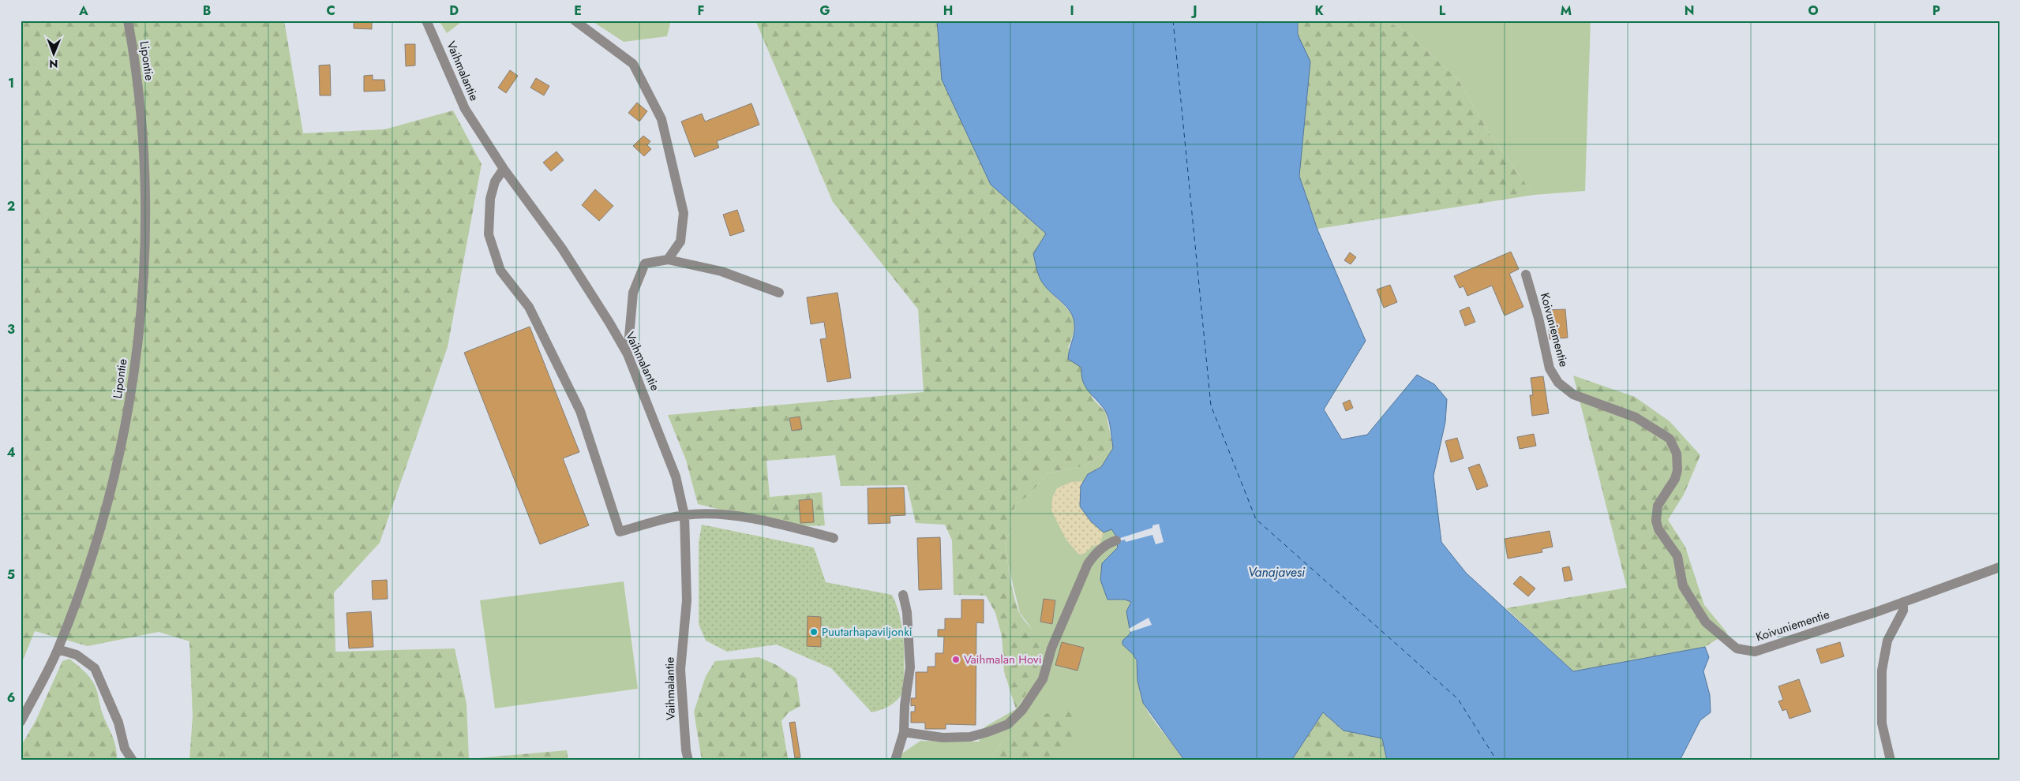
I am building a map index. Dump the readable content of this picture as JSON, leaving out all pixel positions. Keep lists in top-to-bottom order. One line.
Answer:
{"streets":{"street":["Lipontie","Vaihmalantie","Koivuniementie"]},"water":["Vanajavesi"],"places":["Puutarhapaviljonki","Vaihmalan Hovi"],"north":"bottom","grid":{"columns":["A","B","C","D","E","F","G","H","I","J","K","L","M","N","O","P"],"rows":["1","2","3","4","5","6"]}}
